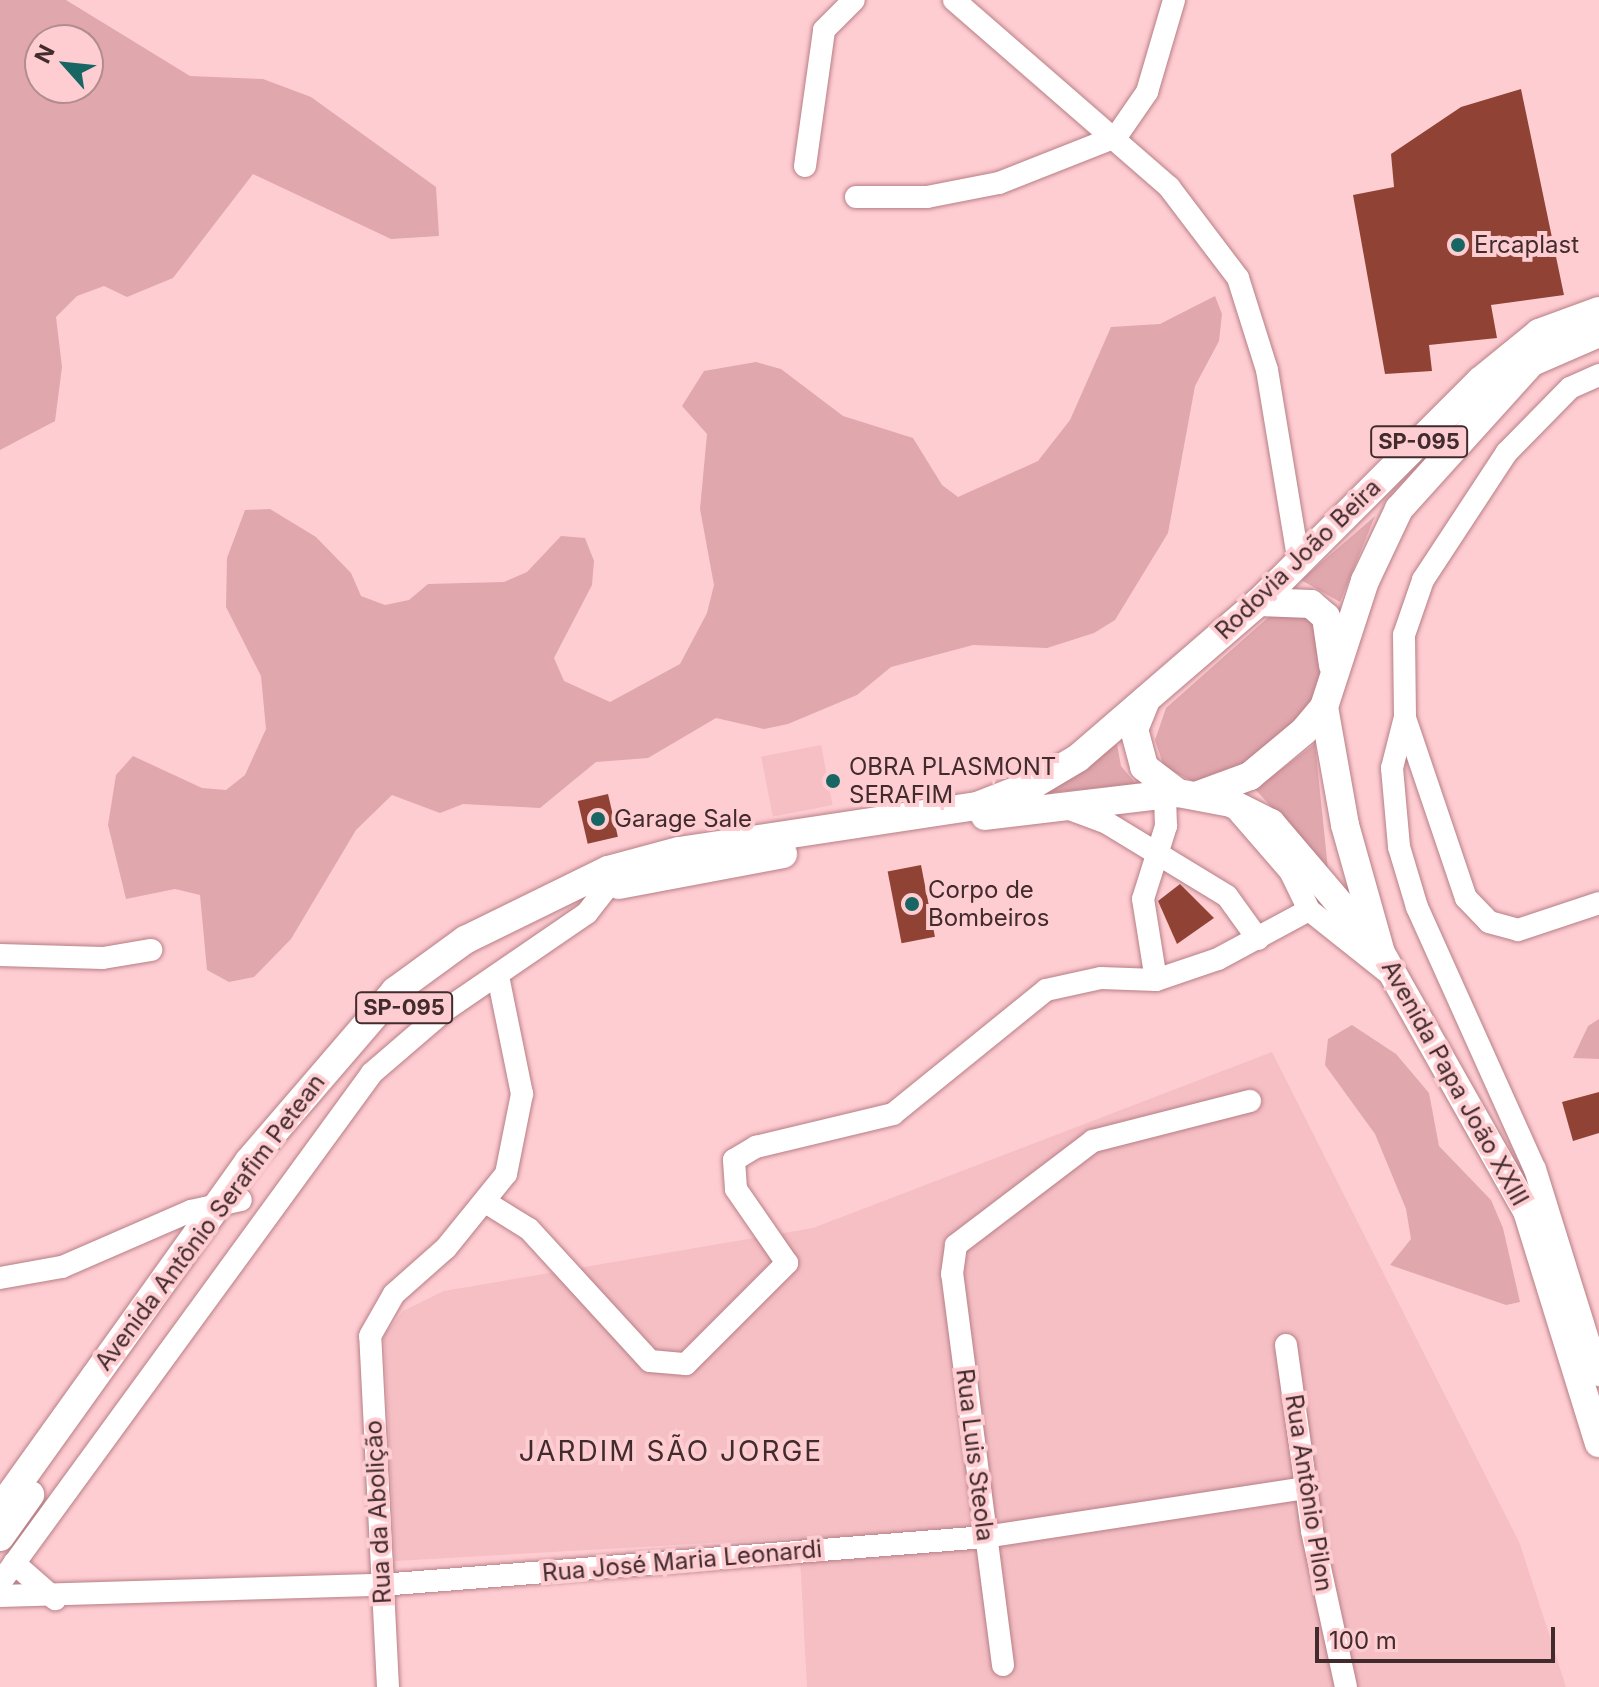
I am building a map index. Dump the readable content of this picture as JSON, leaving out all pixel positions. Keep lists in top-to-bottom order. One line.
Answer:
{"streets":{"main road":["SP-095","Rodovia João Beira","Avenida Papa João XXIII","Avenida Antônio Serafim Petean"],"street":["Rua Luis Steola","Rua Antônio Pilon","Rua da Abolição","Rua José Maria Leonardi"]},"crossings":[["Rodovia João Beira","Avenida Papa João XXIII"],["Rodovia João Beira","Avenida Antônio Serafim Petean"],["Avenida Papa João XXIII","Avenida Antônio Serafim Petean"],["Rua Luis Steola","Rua José Maria Leonardi"],["Rua Antônio Pilon","Rua José Maria Leonardi"],["Rua da Abolição","Rua José Maria Leonardi"]],"districts":["JARDIM SÃO JORGE"],"places":["Ercaplast","OBRA PLASMONT SERAFIM","Garage Sale","Corpo de Bombeiros"],"scale_bar":"100 m","north":"top left"}
